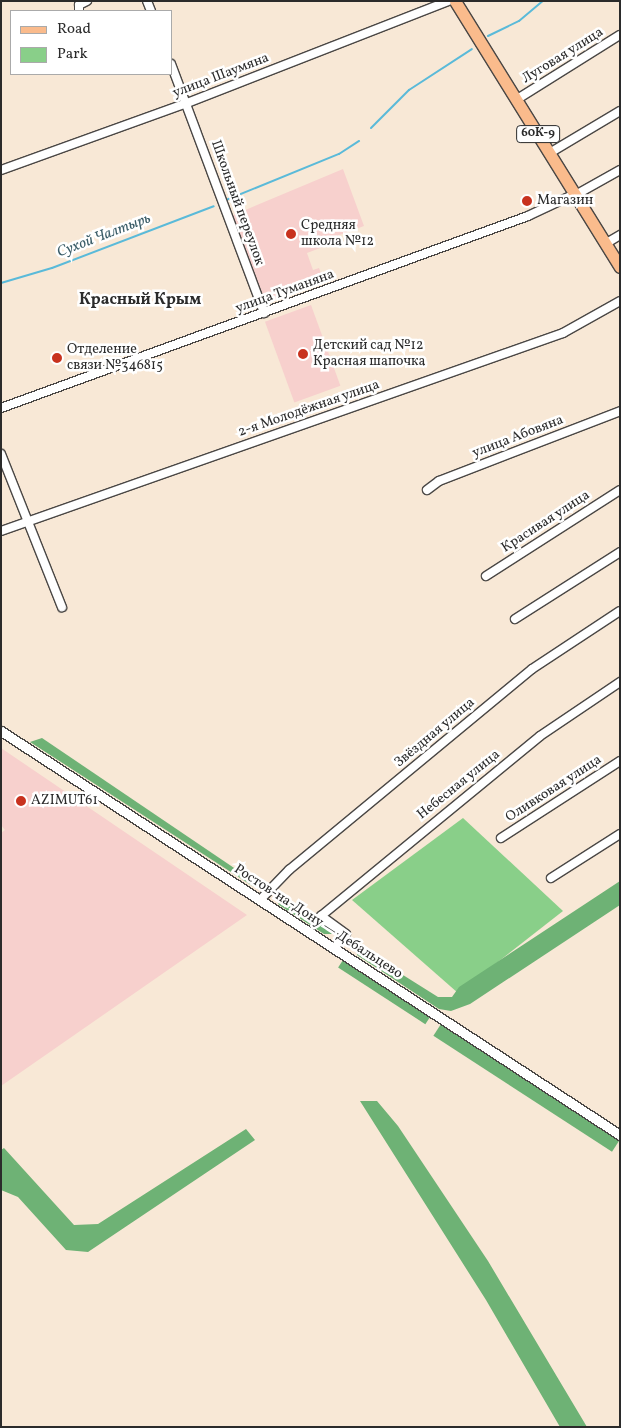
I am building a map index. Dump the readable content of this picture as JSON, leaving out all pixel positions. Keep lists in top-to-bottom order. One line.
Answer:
{"streets":{"main road":["60К-9"],"street":["Луговая улица","улица Шаумяна","Школьный переулок","улица Туманяна","2-я Молодёжная улица","улица Абовяна","Красивая улица","Звёздная улица","Небесная улица","Оливковая улица","Ростов-на-Дону — Дебальцево"]},"crossings":[["Луговая улица","60К-9"],["улица Шаумяна","Школьный переулок"],["60К-9","улица Туманяна"],["Школьный переулок","улица Туманяна"],["Звёздная улица","Ростов-на-Дону — Дебальцево"],["Небесная улица","Ростов-на-Дону — Дебальцево"]],"districts":["Красный Крым"],"water":["Сухой Чалтырь"],"places":["Магазин","Средняя школа №12","Детский сад №12 Красная шапочка","Отделение связи №346815","AZIMUT61"],"legend":["Road","Park"]}
